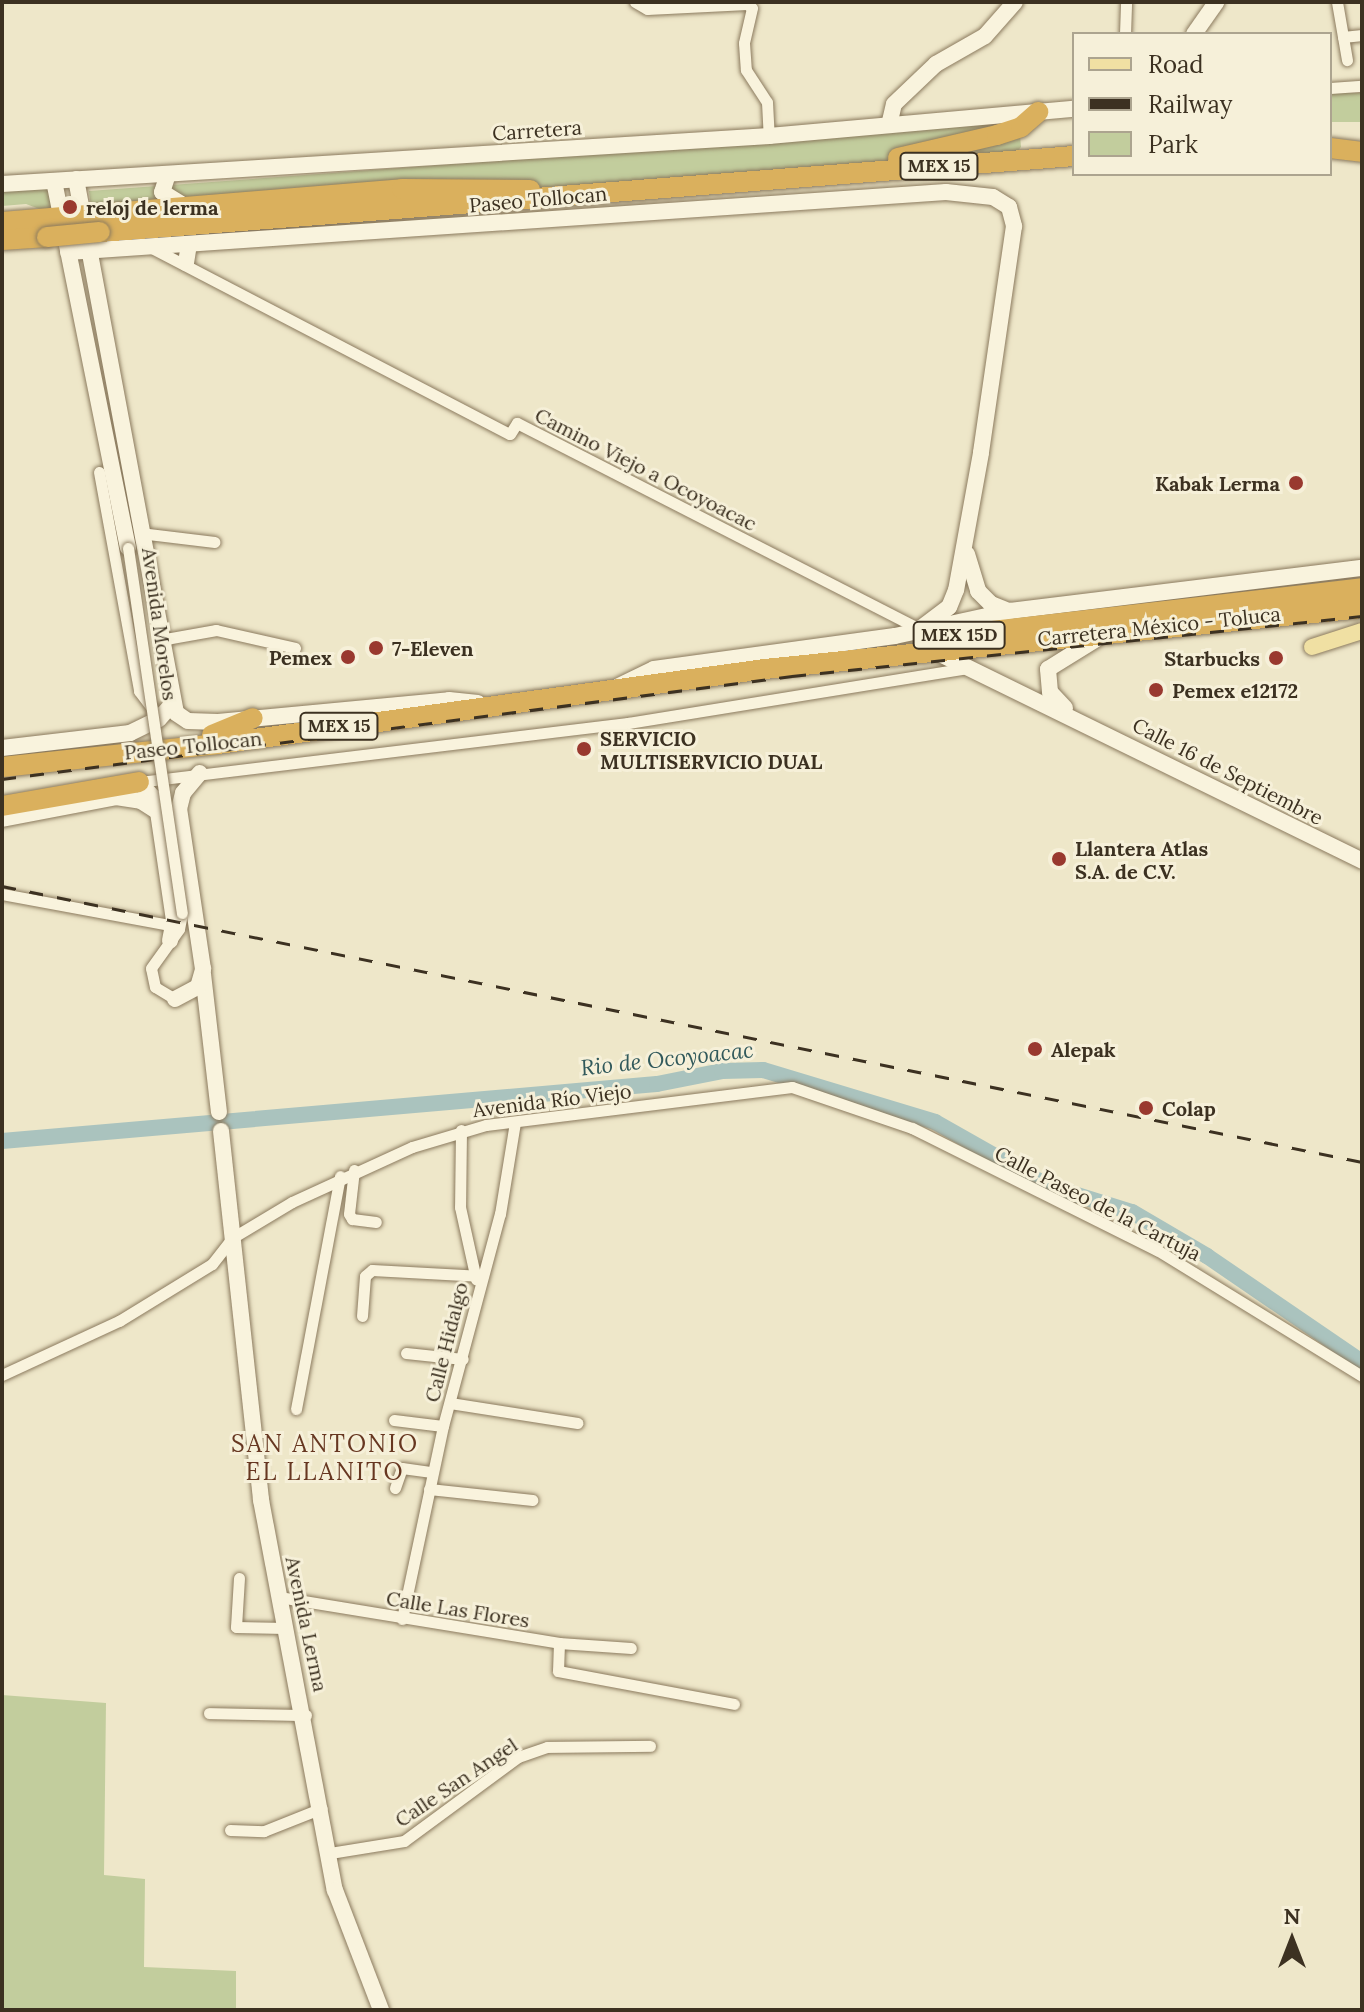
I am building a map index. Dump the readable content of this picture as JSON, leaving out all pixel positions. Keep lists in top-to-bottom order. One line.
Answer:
{"streets":{"highway":["MEX 15","Paseo Tollocan","Carretera México - Toluca","MEX 15D"],"main road":["Carretera","Avenida Morelos","Calle 16 de Septiembre","Avenida Lerma"],"street":["Camino Viejo a Ocoyoacac","Avenida Río Viejo","Calle Paseo de la Cartuja","Calle Hidalgo","Calle Las Flores","Calle San Angel"]},"crossings":[["Carretera","Avenida Morelos"],["Paseo Tollocan","Avenida Morelos"],["Paseo Tollocan","Carretera México - Toluca"],["Paseo Tollocan","MEX 15D"],["Carretera México - Toluca","MEX 15D"],["Carretera México - Toluca","Calle 16 de Septiembre"],["Avenida Río Viejo","Calle Paseo de la Cartuja"],["Avenida Río Viejo","Calle Hidalgo"],["Avenida Río Viejo","Avenida Lerma"],["Calle Hidalgo","Calle Las Flores"],["Calle Las Flores","Avenida Lerma"],["Avenida Lerma","Calle San Angel"]],"districts":["SAN ANTONIO EL LLANITO"],"water":["Rio de Ocoyoacac"],"places":["reloj de lerma","Kabak Lerma","7-Eleven","Pemex","Starbucks","Pemex e12172","SERVICIO MULTISERVICIO DUAL","Llantera Atlas S.A. de C.V.","Alepak","Colap"],"legend":["Road","Railway","Park"],"north":"top"}
